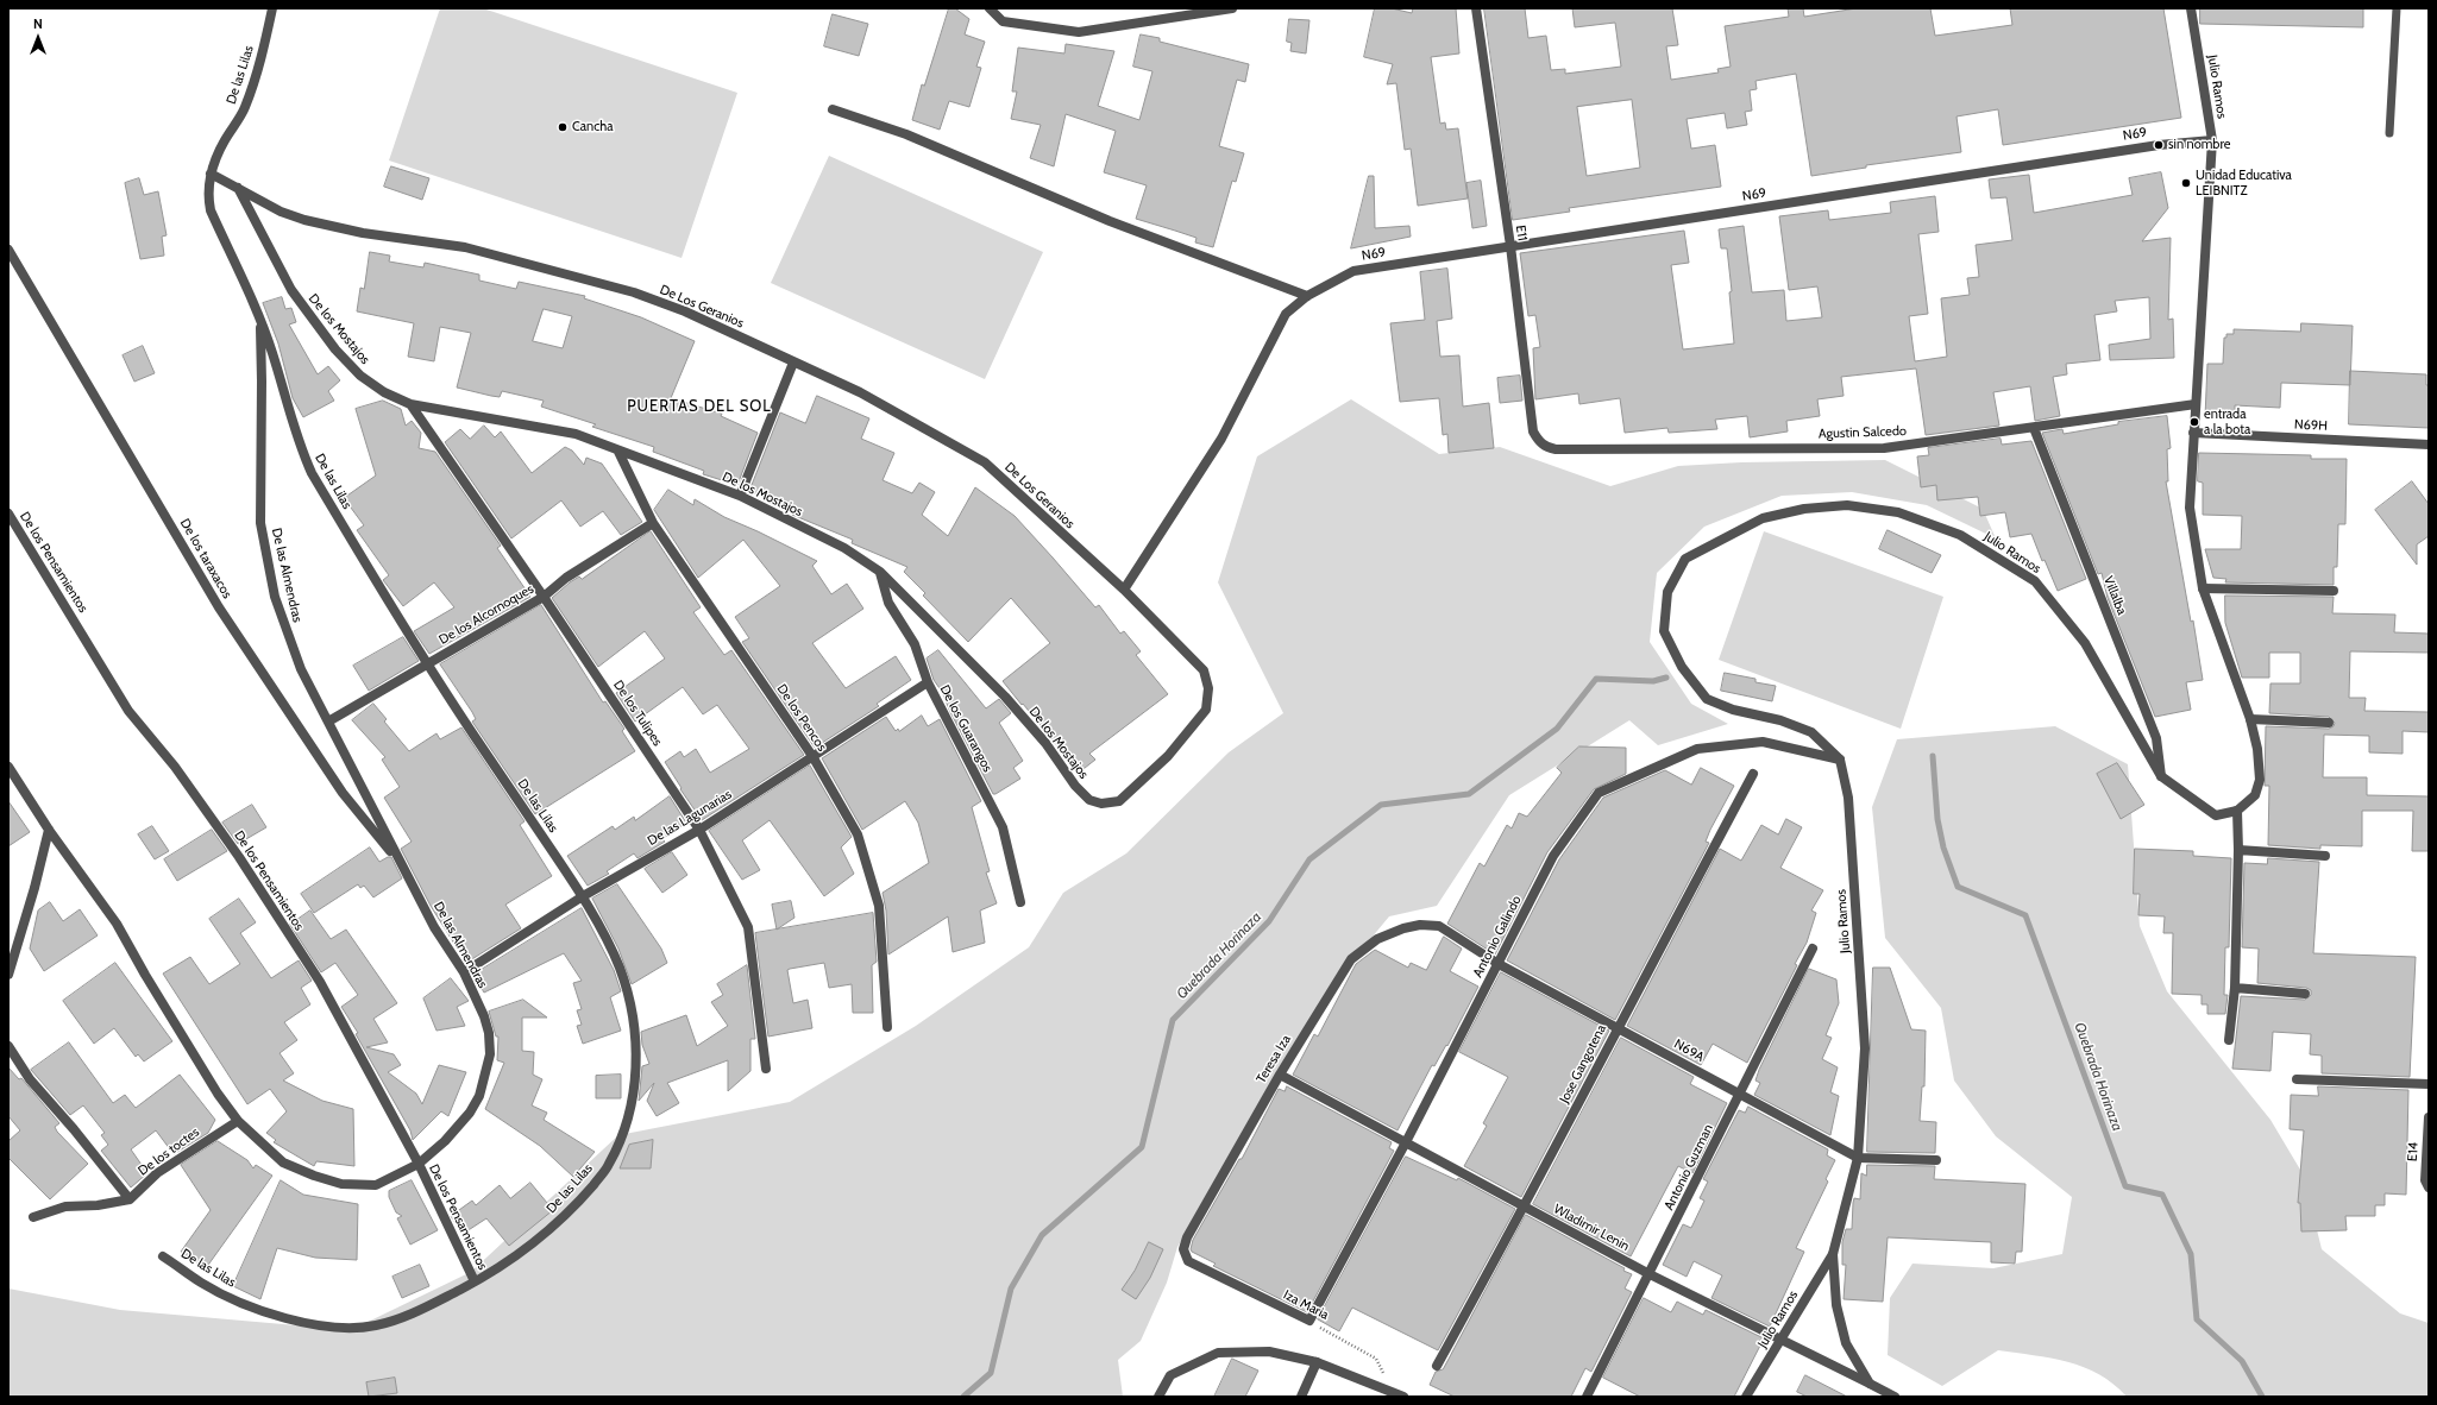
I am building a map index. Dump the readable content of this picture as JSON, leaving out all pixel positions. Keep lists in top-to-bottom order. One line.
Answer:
{"streets":{"street":["De las Lilas","Julio Ramos","N69","E11","De Los Geranios","De los Mostajos","N69H","Agustin Salcedo","De los taraxacos","De los Pensamientos","De las Almendras","Villalba","De los Alcornoques","De los Tulipes","De los Pencos","De los Guarangos","De las Lagunarias","Antonio Galindo","N69A","Teresa Iza","Jose Gangotena","De los toctes","E14","Antonio Guzman","Wladimir Lenin","Iza Maria"]},"crossings":[["De las Lilas","De Los Geranios"],["De las Lilas","De los Pensamientos"],["De las Lilas","De las Almendras"],["De las Lilas","De los Alcornoques"],["De las Lilas","De las Lagunarias"],["Julio Ramos","N69"],["Julio Ramos","N69H"],["Julio Ramos","Agustin Salcedo"],["Julio Ramos","Villalba"],["Julio Ramos","Antonio Galindo"],["Julio Ramos","N69A"],["Julio Ramos","Wladimir Lenin"],["N69","E11"],["E11","Agustin Salcedo"],["De Los Geranios","De los Mostajos"],["De los Mostajos","De los Tulipes"],["De los Mostajos","De los Pencos"],["De los Mostajos","De los Guarangos"],["Agustin Salcedo","Villalba"],["De los taraxacos","De las Almendras"],["De los Pensamientos","De las Almendras"],["De las Almendras","De los Alcornoques"],["De las Almendras","De las Lagunarias"],["De las Almendras","De los toctes"],["De los Alcornoques","De los Tulipes"],["De los Alcornoques","De los Pencos"],["De los Tulipes","De las Lagunarias"],["De los Pencos","De las Lagunarias"],["De los Guarangos","De las Lagunarias"],["Antonio Galindo","N69A"],["Antonio Galindo","Wladimir Lenin"],["Antonio Galindo","Iza Maria"],["N69A","Teresa Iza"],["N69A","Jose Gangotena"],["N69A","Antonio Guzman"],["Teresa Iza","Wladimir Lenin"],["Teresa Iza","Iza Maria"],["Jose Gangotena","Wladimir Lenin"],["Antonio Guzman","Wladimir Lenin"]],"districts":["PUERTAS DEL SOL"],"water":["Quebrada Horinaza"],"places":["Cancha","sin nombre","Unidad Educativa LEIBNITZ","entrada a la bota"],"north":"top"}
